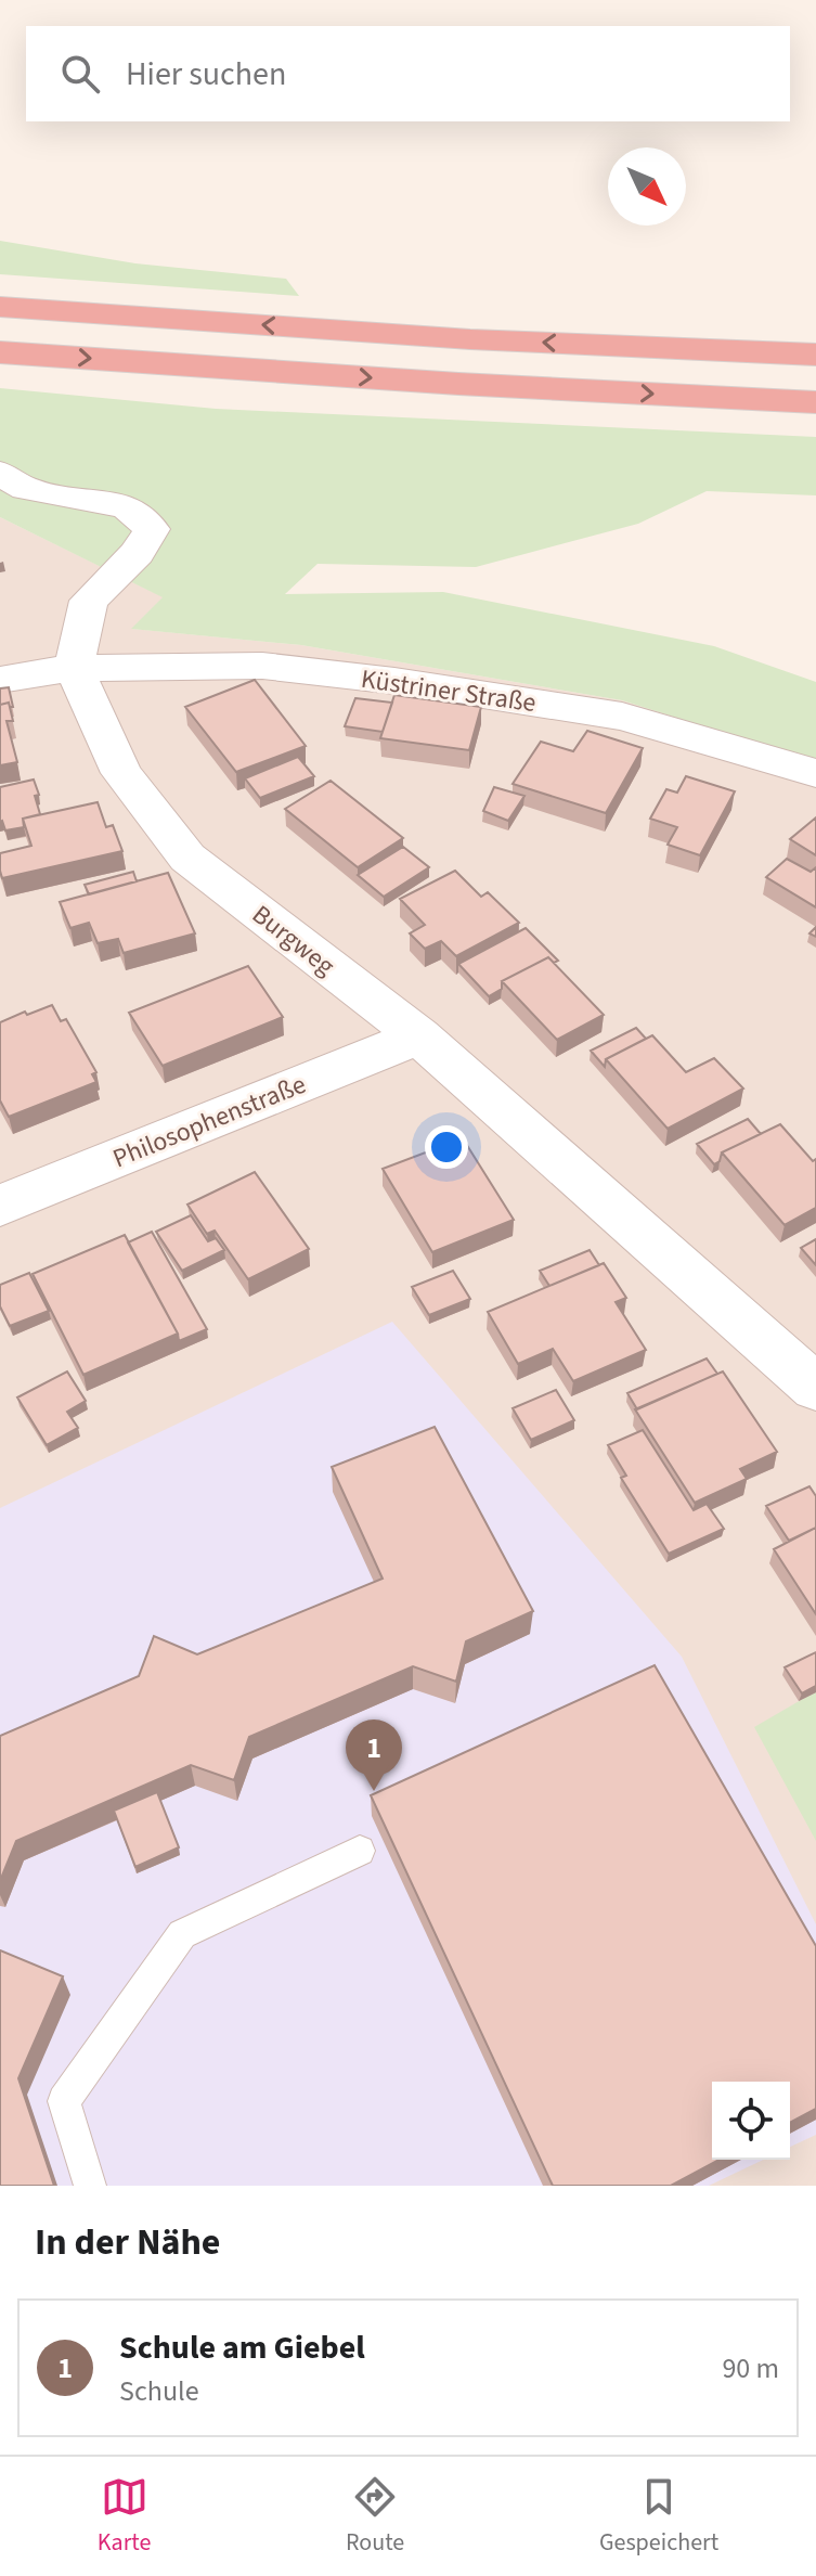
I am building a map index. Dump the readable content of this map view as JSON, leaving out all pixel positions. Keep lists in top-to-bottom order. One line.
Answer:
{"streets":{"street":["Küstriner Straße","Burgweg","Philosophenstraße"]},"crossings":[["Küstriner Straße","Burgweg"],["Burgweg","Philosophenstraße"]],"north":"bottom right","page":{"search":"Hier suchen","pins":"1","heading":"In der Nähe","list":[{"mark":"1","name":"Schule am Giebel","note":"Schule","value":"90 m"}],"nav":["Karte","Route","Gespeichert"]}}
